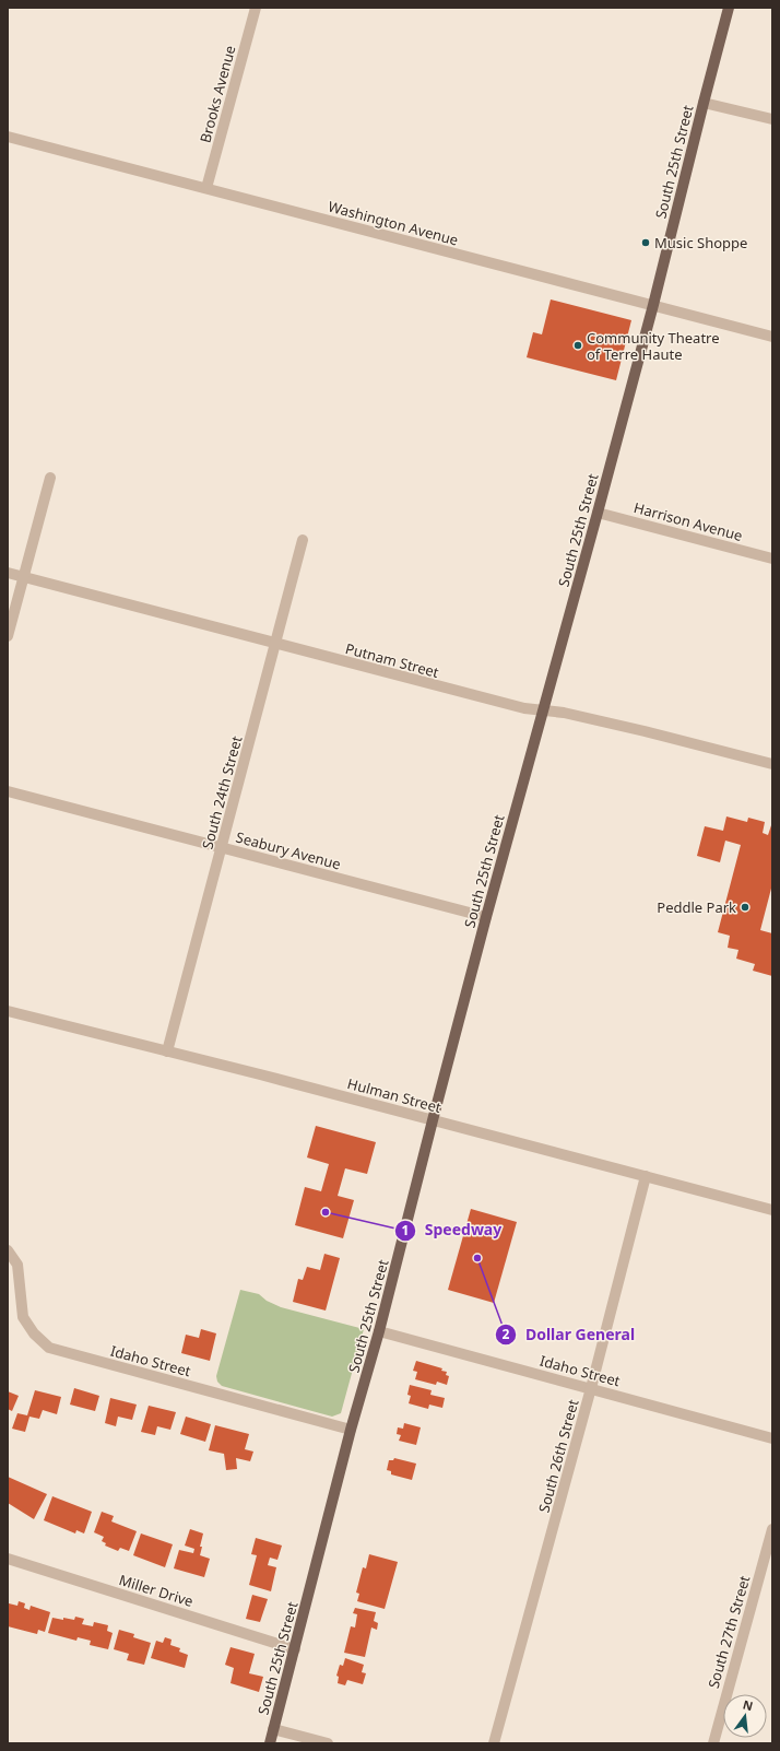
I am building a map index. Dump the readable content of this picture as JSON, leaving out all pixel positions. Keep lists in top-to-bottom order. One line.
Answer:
{"streets":{"main road":["South 25th Street"],"street":["Brooks Avenue","Washington Avenue","Harrison Avenue","Putnam Street","South 24th Street","Seabury Avenue","Hulman Street","Idaho Street","South 26th Street","Miller Drive","South 27th Street"]},"crossings":[["Brooks Avenue","Washington Avenue"],["South 25th Street","Washington Avenue"],["South 25th Street","Harrison Avenue"],["South 25th Street","Putnam Street"],["South 25th Street","Seabury Avenue"],["South 25th Street","Hulman Street"],["South 25th Street","Idaho Street"],["South 25th Street","Miller Drive"],["Putnam Street","South 24th Street"],["South 24th Street","Seabury Avenue"],["South 24th Street","Hulman Street"],["Hulman Street","South 26th Street"],["Idaho Street","South 26th Street"]],"places":["Music Shoppe","Community Theatre of Terre Haute","Peddle Park","Speedway","Dollar General"],"north":"top"}
